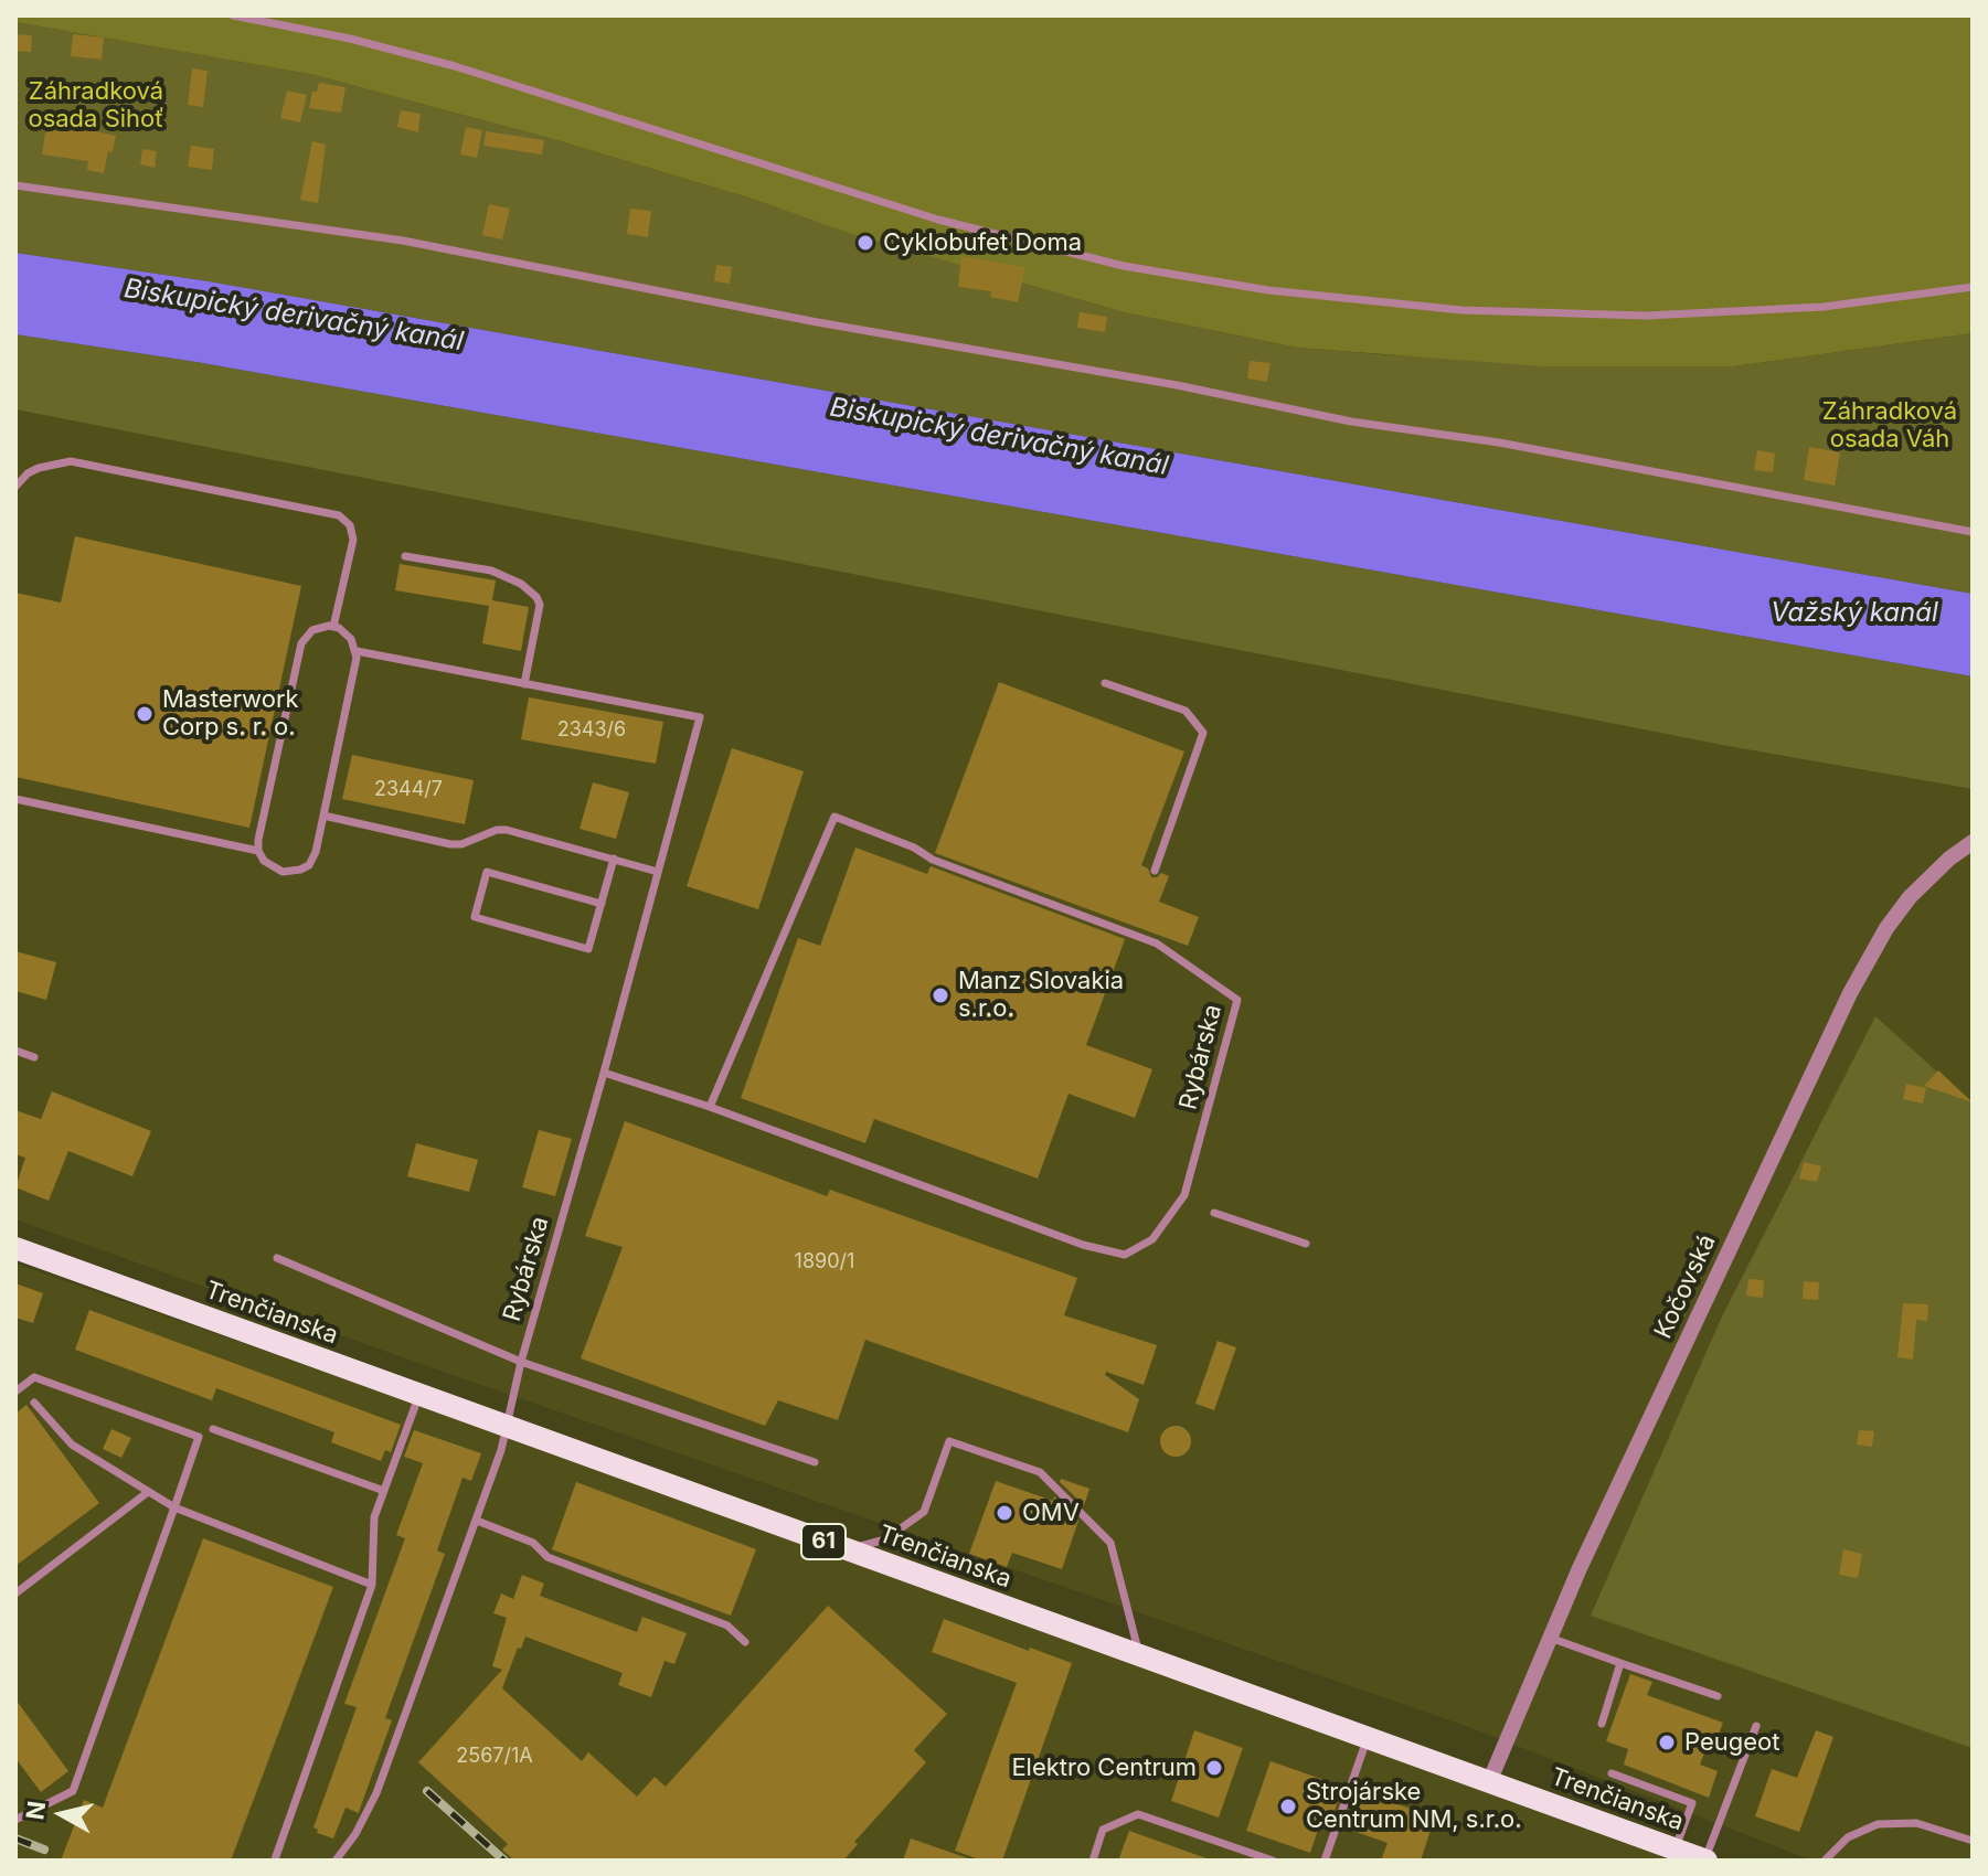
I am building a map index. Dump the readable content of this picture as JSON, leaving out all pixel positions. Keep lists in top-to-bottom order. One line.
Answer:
{"streets":{"main road":["Trenčianska","61"],"street":["Kočovská"],"lane":["Rybárska"]},"crossings":[["Rybárska","Trenčianska"],["Kočovská","Trenčianska"]],"water":["Biskupický derivačný kanál","Važský kanál"],"parks":["Záhradková osada Sihoť","Záhradková osada Váh"],"places":["Cyklobufet Doma","Masterwork Corp s. r. o.","Manz Slovakia s.r.o.","OMV","Peugeot","Elektro Centrum","Strojárske Centrum NM, s.r.o."],"house_numbers":["2343/6","2344/7","1890/1","2567/1A"],"north":"left"}
